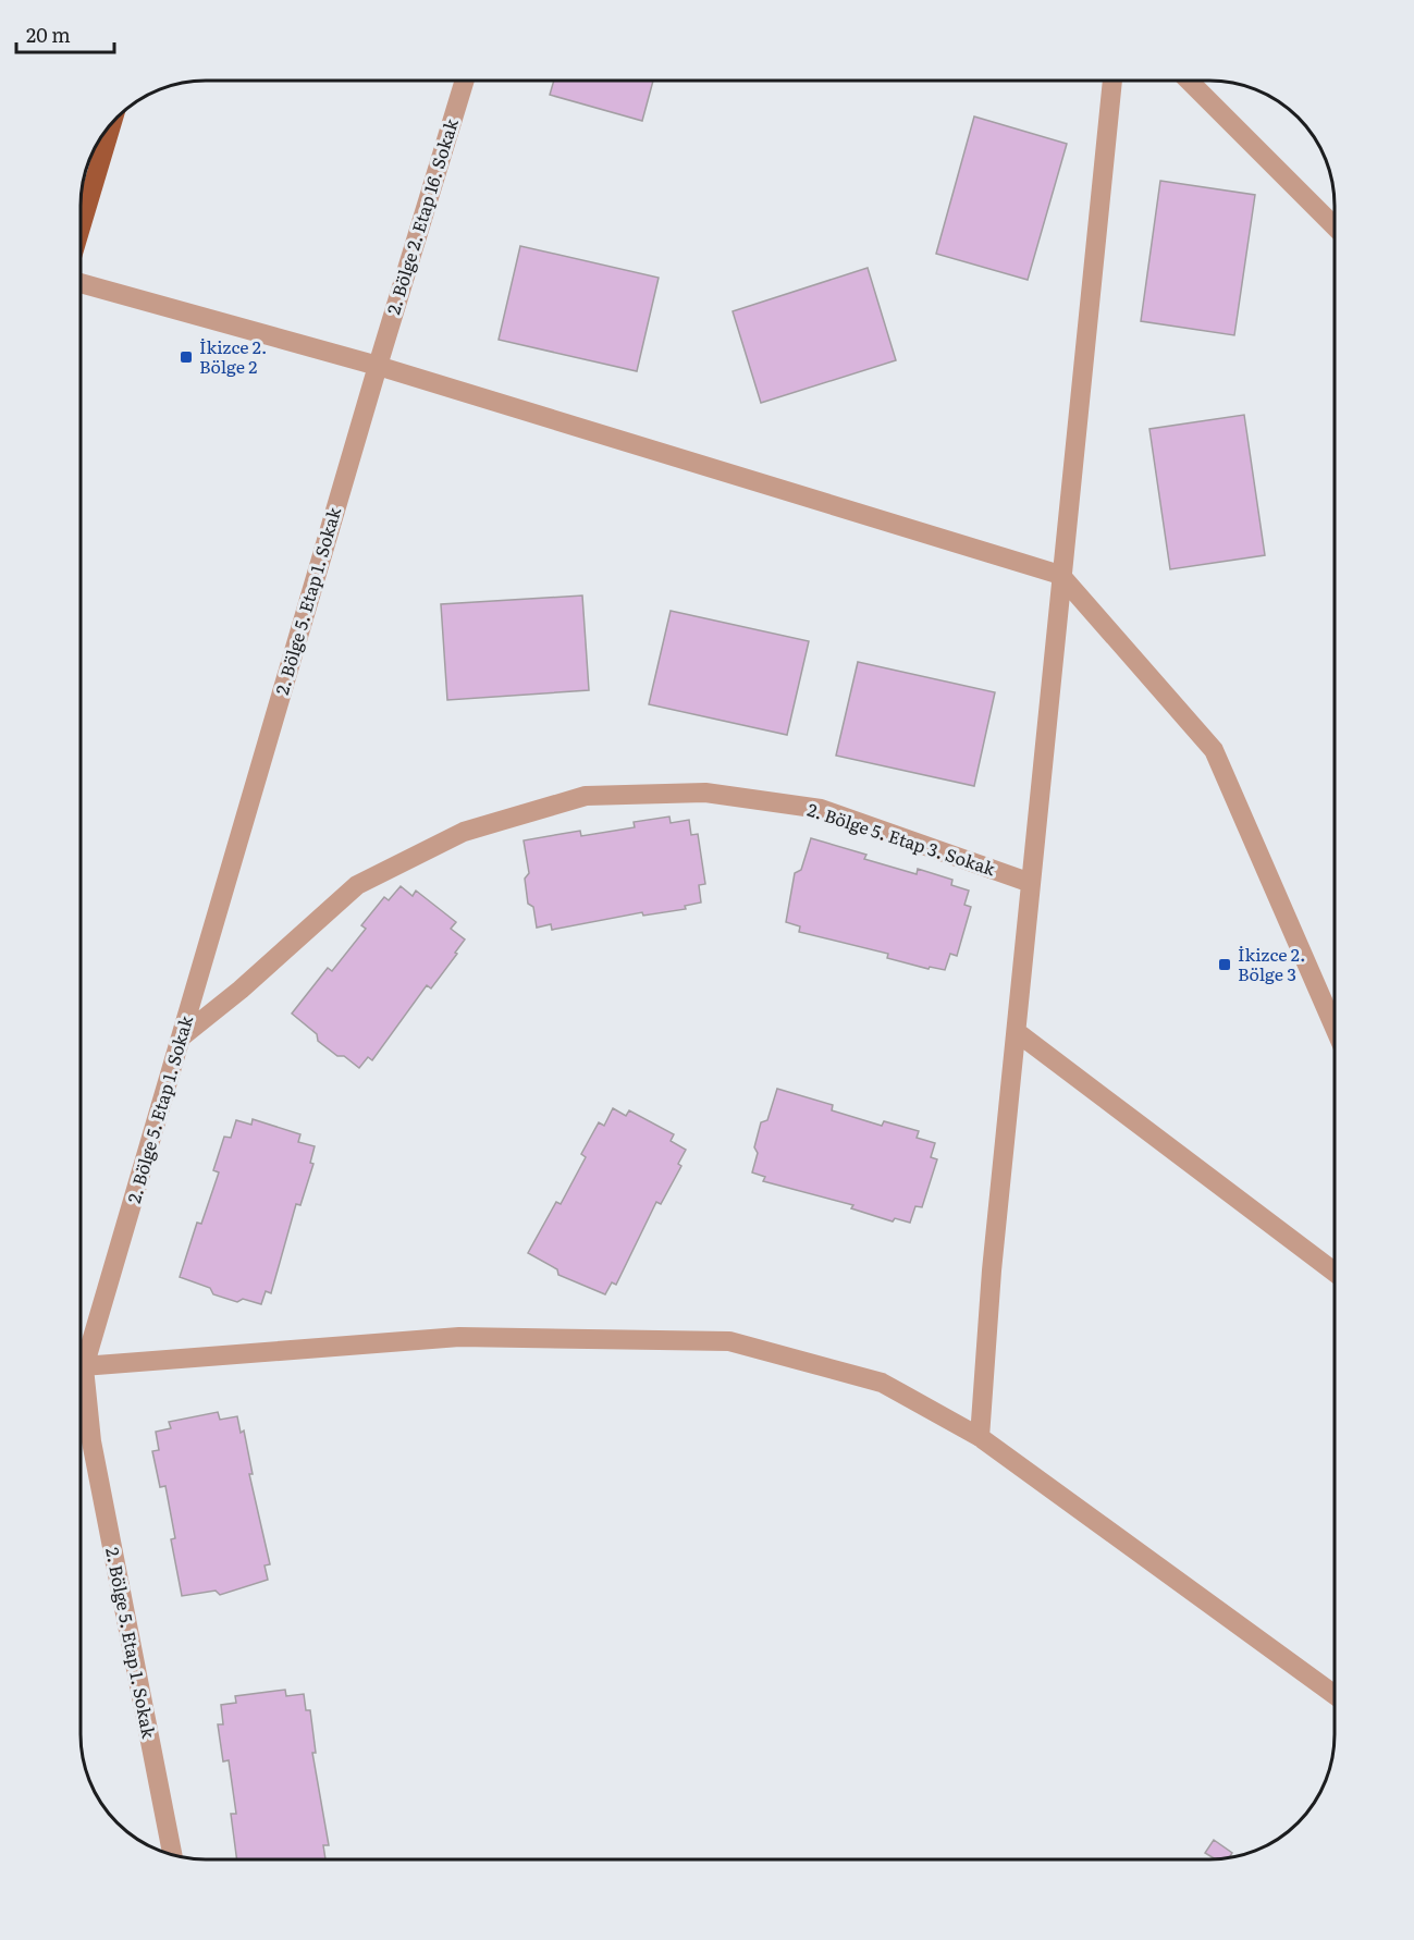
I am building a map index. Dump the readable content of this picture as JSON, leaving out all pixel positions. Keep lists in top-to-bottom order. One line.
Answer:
{"streets":{"street":["2. Bölge 2. Etap 16. Sokak","2. Bölge 5. Etap 1. Sokak","2. Bölge 5. Etap 3. Sokak"]},"crossings":[["2. Bölge 2. Etap 16. Sokak","2. Bölge 5. Etap 1. Sokak"],["2. Bölge 5. Etap 1. Sokak","2. Bölge 5. Etap 3. Sokak"]],"places":{"transit":["İkizce 2. Bölge 2","İkizce 2. Bölge 3"]},"scale_bar":"20 m"}
